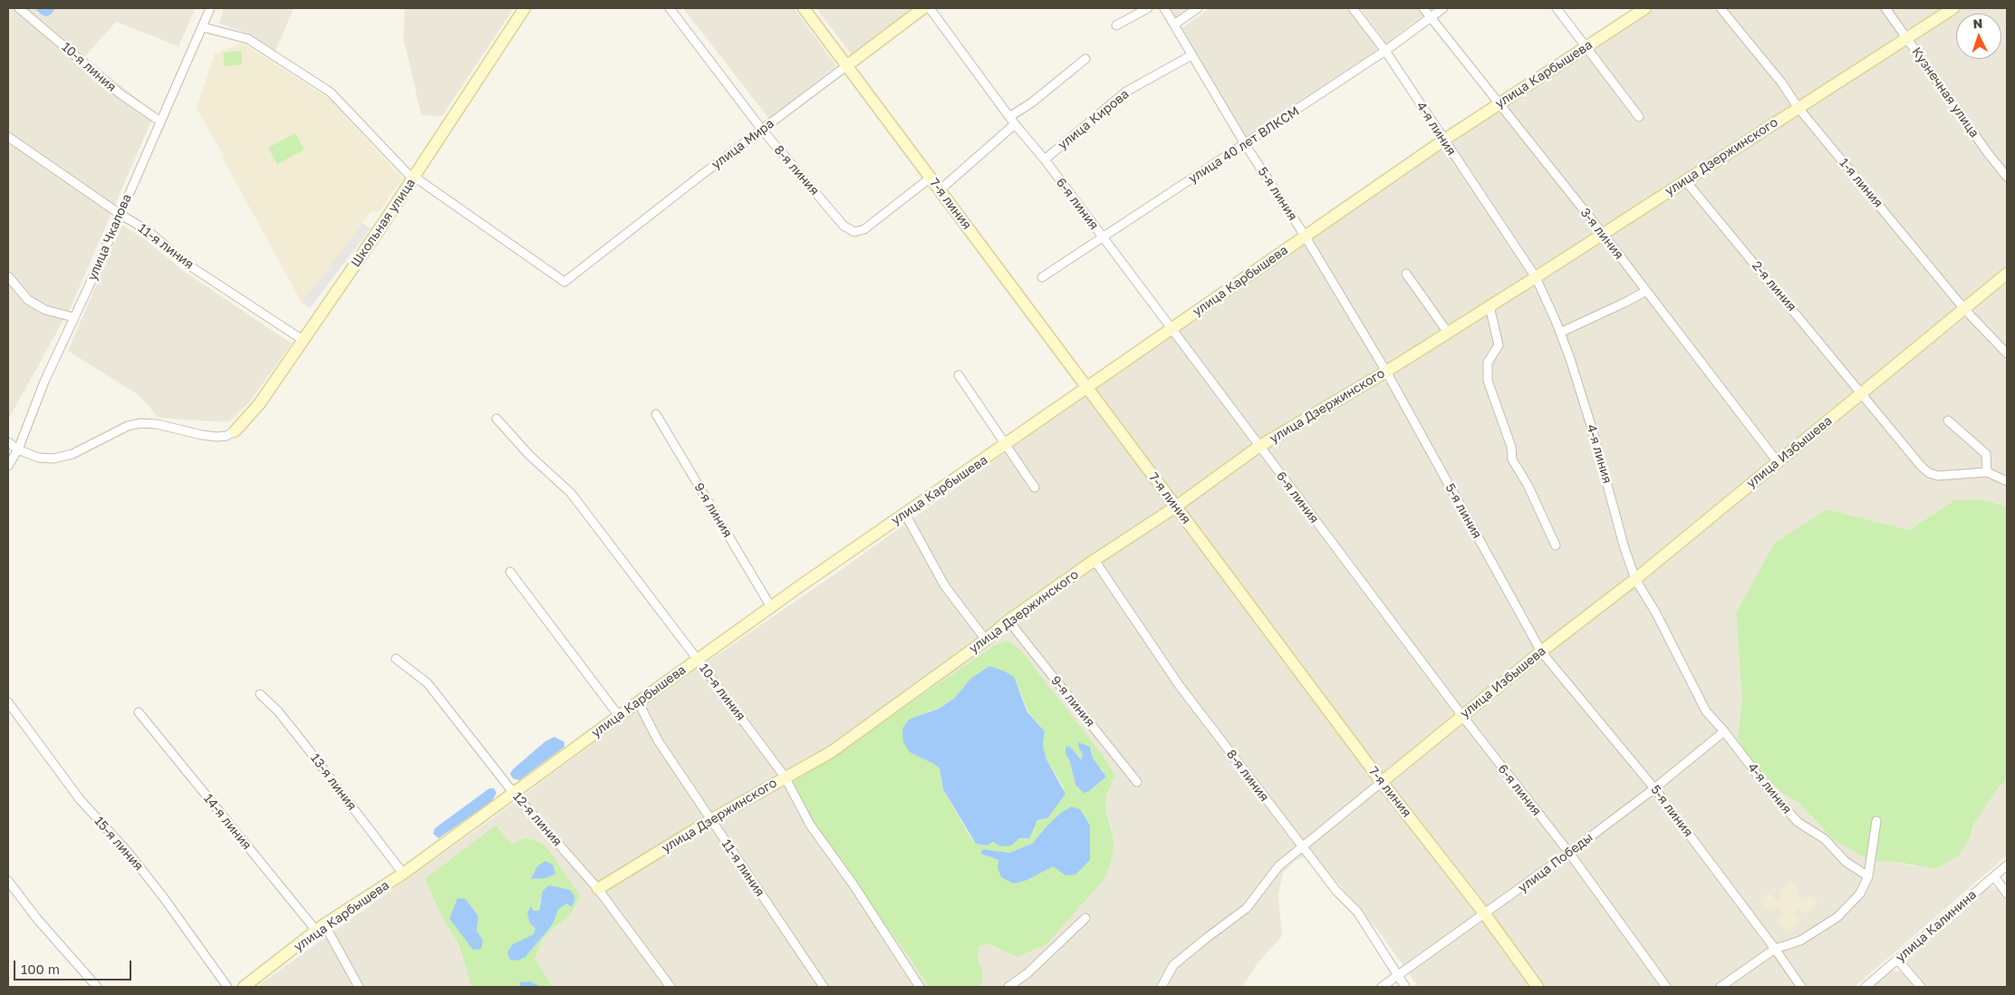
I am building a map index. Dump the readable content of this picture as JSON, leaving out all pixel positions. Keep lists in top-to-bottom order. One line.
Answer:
{"streets":{"main road":["улица Карбышева","улица Мира","улица Дзержинского","7-я линия","Школьная улица","улица Избышева"],"street":["10-я линия","Кузнечная улица","улица Кирова","4-я линия","улица 40 лет ВЛКСМ","8-я линия","1-я линия","5-я линия","6-я линия","3-я линия","улица Чкалова","11-я линия","2-я линия","9-я линия","13-я линия","12-я линия","14-я линия","15-я линия","улица Победы","улица Калинина"]},"crossings":[["10-я линия","улица Карбышева"],["10-я линия","улица Дзержинского"],["10-я линия","улица Чкалова"],["улица Карбышева","4-я линия"],["улица Карбышева","5-я линия"],["улица Карбышева","7-я линия"],["улица Карбышева","6-я линия"],["улица Карбышева","3-я линия"],["улица Карбышева","11-я линия"],["улица Карбышева","9-я линия"],["улица Карбышева","13-я линия"],["улица Карбышева","12-я линия"],["улица Карбышева","14-я линия"],["Кузнечная улица","улица Дзержинского"],["улица Кирова","5-я линия"],["улица Кирова","6-я линия"],["4-я линия","улица 40 лет ВЛКСМ"],["4-я линия","улица Дзержинского"],["4-я линия","улица Избышева"],["4-я линия","улица Победы"],["улица Мира","8-я линия"],["улица Мира","7-я линия"],["улица Мира","Школьная улица"],["улица 40 лет ВЛКСМ","5-я линия"],["улица 40 лет ВЛКСМ","6-я линия"],["улица 40 лет ВЛКСМ","3-я линия"],["улица Дзержинского","8-я линия"],["улица Дзержинского","1-я линия"],["улица Дзержинского","5-я линия"],["улица Дзержинского","7-я линия"],["улица Дзержинского","6-я линия"],["улица Дзержинского","3-я линия"],["улица Дзержинского","11-я линия"],["улица Дзержинского","2-я линия"],["улица Дзержинского","9-я линия"],["улица Дзержинского","12-я линия"],["8-я линия","7-я линия"],["8-я линия","улица Избышева"],["8-я линия","улица Победы"],["1-я линия","улица Избышева"],["5-я линия","улица Избышева"],["5-я линия","улица Победы"],["7-я линия","улица Избышева"],["7-я линия","улица Победы"],["6-я линия","улица Избышева"],["6-я линия","улица Победы"],["Школьная улица","11-я линия"],["3-я линия","улица Избышева"],["улица Чкалова","11-я линия"],["2-я линия","улица Избышева"]],"scale_bar":"100 m","north":"top"}
